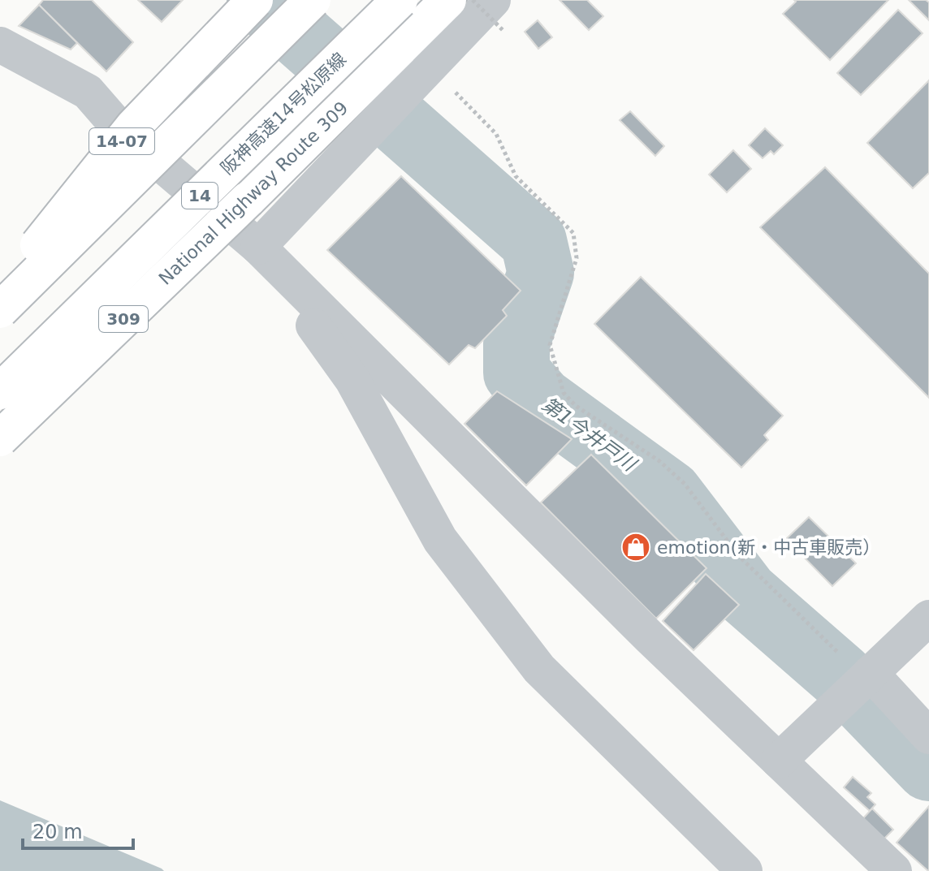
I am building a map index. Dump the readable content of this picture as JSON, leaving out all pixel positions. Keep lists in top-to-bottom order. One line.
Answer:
{"streets":{"highway":["阪神高速14号松原線","14-07","National Highway Route 309","14","309"]},"water":["第1今井戸川"],"places":{"shop":["emotion(新・中古車販売）"]},"scale_bar":"20 m"}
